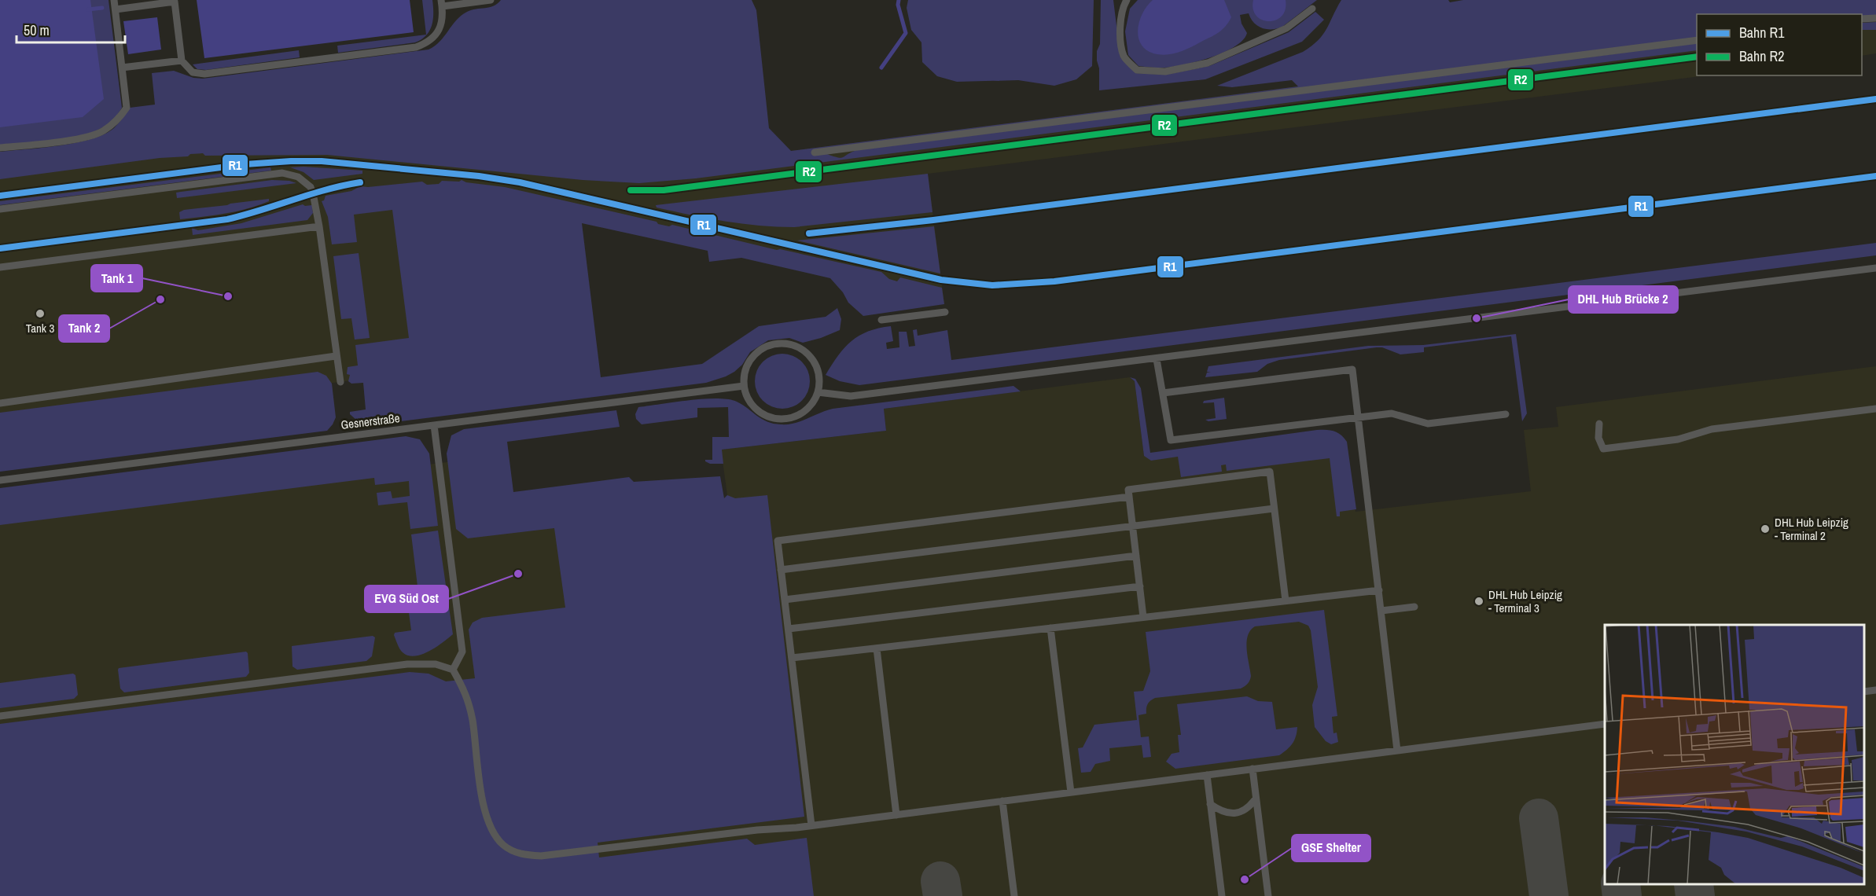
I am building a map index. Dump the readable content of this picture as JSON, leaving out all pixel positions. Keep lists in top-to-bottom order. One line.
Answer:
{"streets":{"lane":["Gesnerstraße"]},"places":["Tank 1","Tank 2","Tank 3","DHL Hub Brücke 2","DHL Hub Leipzig - Terminal 2","EVG Süd Ost","DHL Hub Leipzig - Terminal 3","GSE Shelter"],"lines":["rail line R2","rail line R1"],"legend":["Bahn R1","Bahn R2"],"scale_bar":"50 m"}
